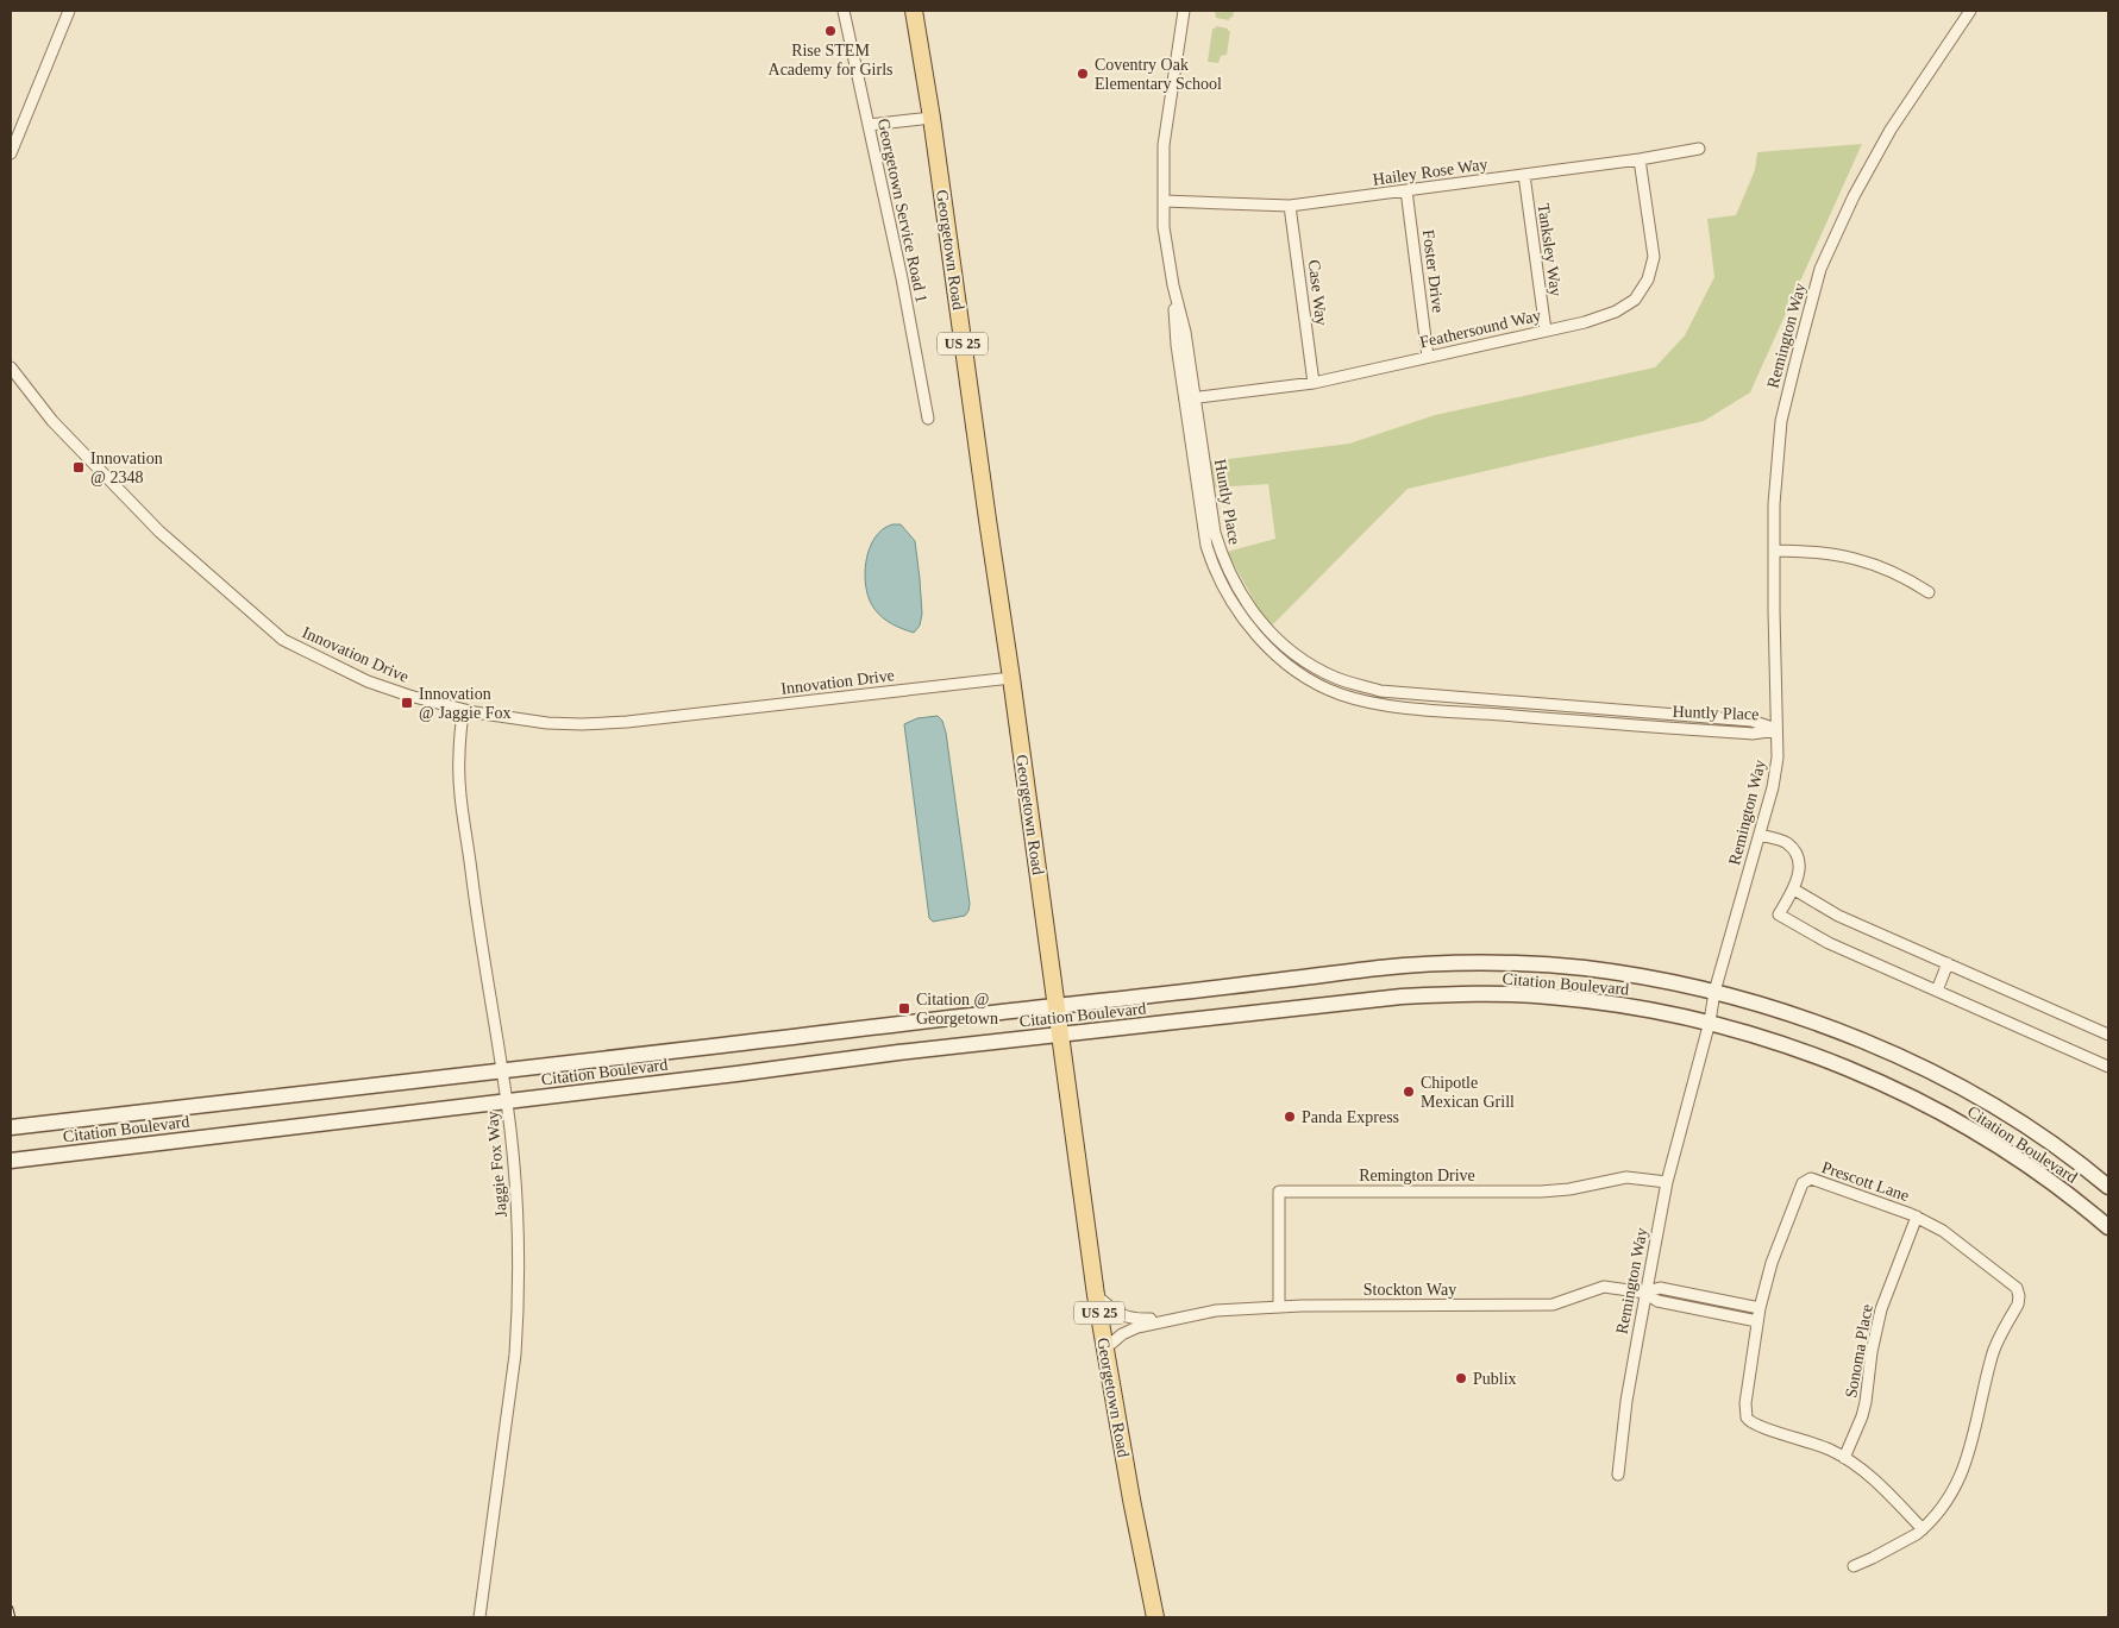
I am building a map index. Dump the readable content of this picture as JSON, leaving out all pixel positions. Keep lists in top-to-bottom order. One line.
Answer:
{"streets":{"main road":["Georgetown Road","US 25","Citation Boulevard"],"street":["Hailey Rose Way","Georgetown Service Road 1","Tanksley Way","Foster Drive","Case Way","Feathersound Way","Remington Way","Huntly Place","Innovation Drive","Jaggie Fox Way","Remington Drive","Prescott Lane","Stockton Way","Sonoma Place"]},"crossings":[["Hailey Rose Way","Tanksley Way"],["Hailey Rose Way","Foster Drive"],["Hailey Rose Way","Case Way"],["Hailey Rose Way","Feathersound Way"],["Hailey Rose Way","Huntly Place"],["Georgetown Road","Innovation Drive"],["Georgetown Road","Citation Boulevard"],["Georgetown Road","Stockton Way"],["Tanksley Way","Feathersound Way"],["Foster Drive","Feathersound Way"],["Case Way","Feathersound Way"],["Feathersound Way","Huntly Place"],["Remington Way","Huntly Place"],["Remington Way","Citation Boulevard"],["Remington Way","Remington Drive"],["Remington Way","Stockton Way"],["Innovation Drive","Jaggie Fox Way"],["Citation Boulevard","Jaggie Fox Way"],["Remington Drive","Stockton Way"],["Prescott Lane","Stockton Way"],["Prescott Lane","Sonoma Place"]],"places":{"other":["Rise STEM Academy for Girls","Coventry Oak Elementary School","Chipotle Mexican Grill","Panda Express","Publix"],"transit":["Innovation @ 2348","Innovation @ Jaggie Fox","Citation @ Georgetown"]}}
